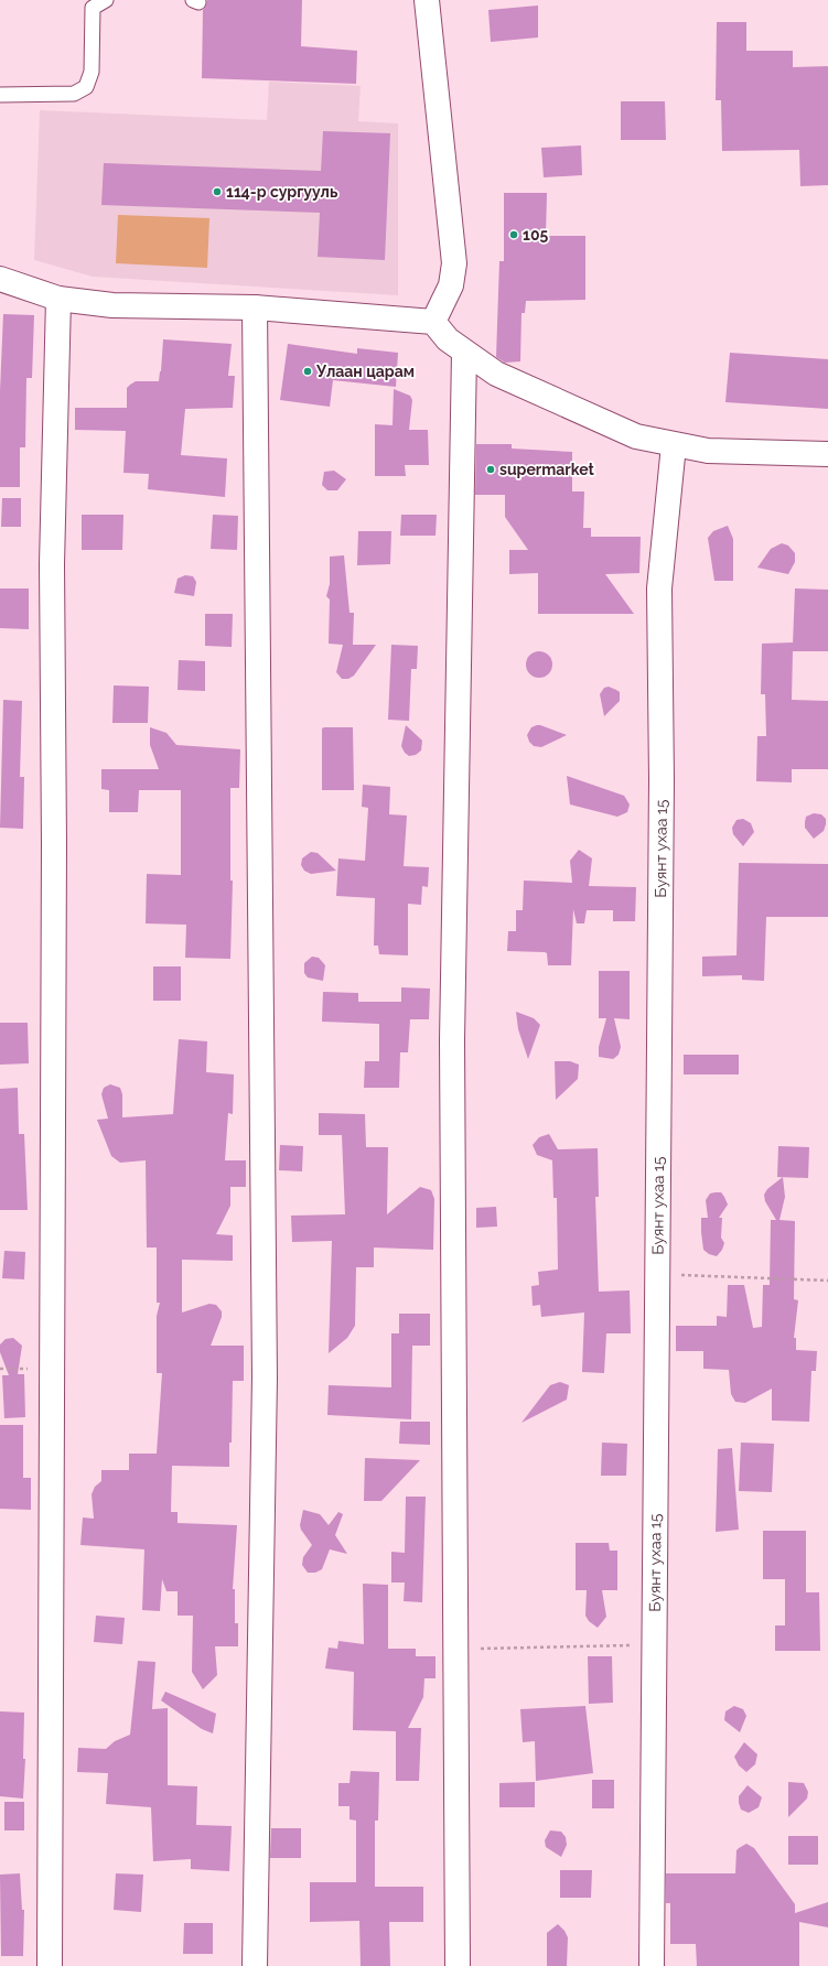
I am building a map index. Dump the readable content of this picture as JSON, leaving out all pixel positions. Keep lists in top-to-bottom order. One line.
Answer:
{"streets":{"street":["Буянт ухаа 15"]},"places":["114-р сургууль","105","Улаан царам","supermarket"]}
